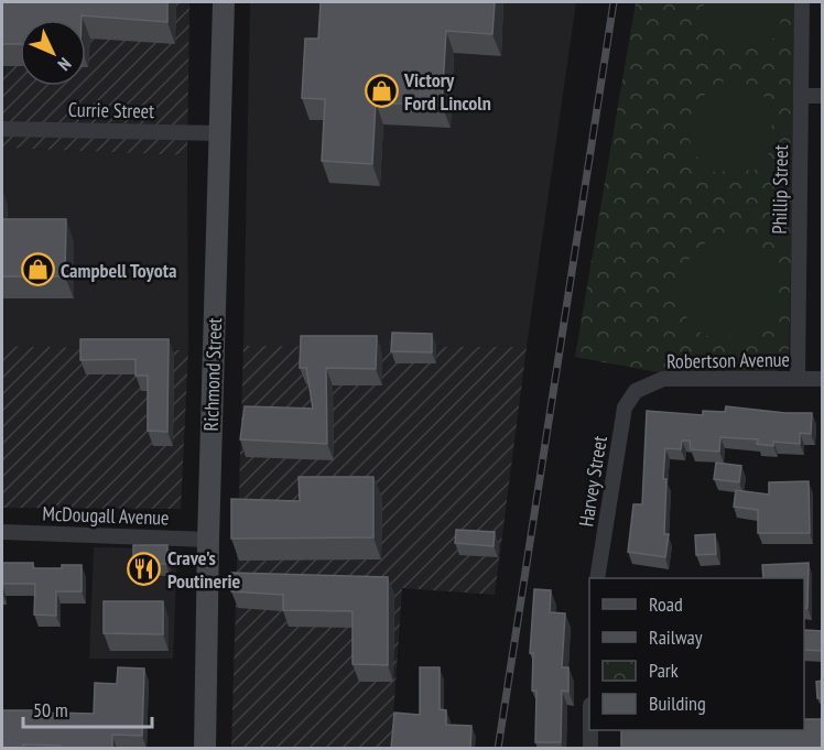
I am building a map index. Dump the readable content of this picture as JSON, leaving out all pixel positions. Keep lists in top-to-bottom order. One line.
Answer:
{"streets":{"main road":["Richmond Street"],"street":["Currie Street","Phillip Street","Robertson Avenue","Harvey Street","McDougall Avenue"]},"crossings":[["Currie Street","Richmond Street"],["Phillip Street","Robertson Avenue"],["Robertson Avenue","Harvey Street"],["Richmond Street","McDougall Avenue"]],"places":{"shop":["Victory Ford Lincoln","Campbell Toyota"],"restaurant":["Crave's Poutinerie"]},"legend":["Road","Railway","Park","Building"],"scale_bar":"50 m","north":"bottom right"}
